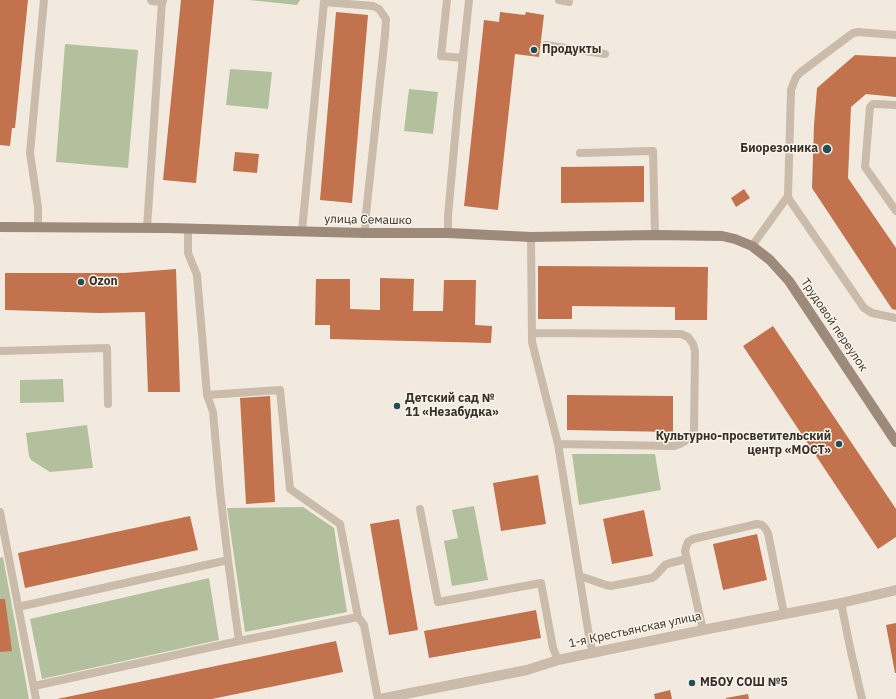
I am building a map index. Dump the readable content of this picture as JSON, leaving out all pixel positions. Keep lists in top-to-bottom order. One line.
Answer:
{"streets":{"main road":["улица Семашко","Трудовой переулок"],"street":["1-я Крестьянская улица"]},"crossings":[["улица Семашко","Трудовой переулок"]],"places":["Продукты","Биорезоника","Ozon","Детский сад № 11 «Незабудка»","Культурно-просветительский центр «МОСТ»","МБОУ СОШ №5"]}
